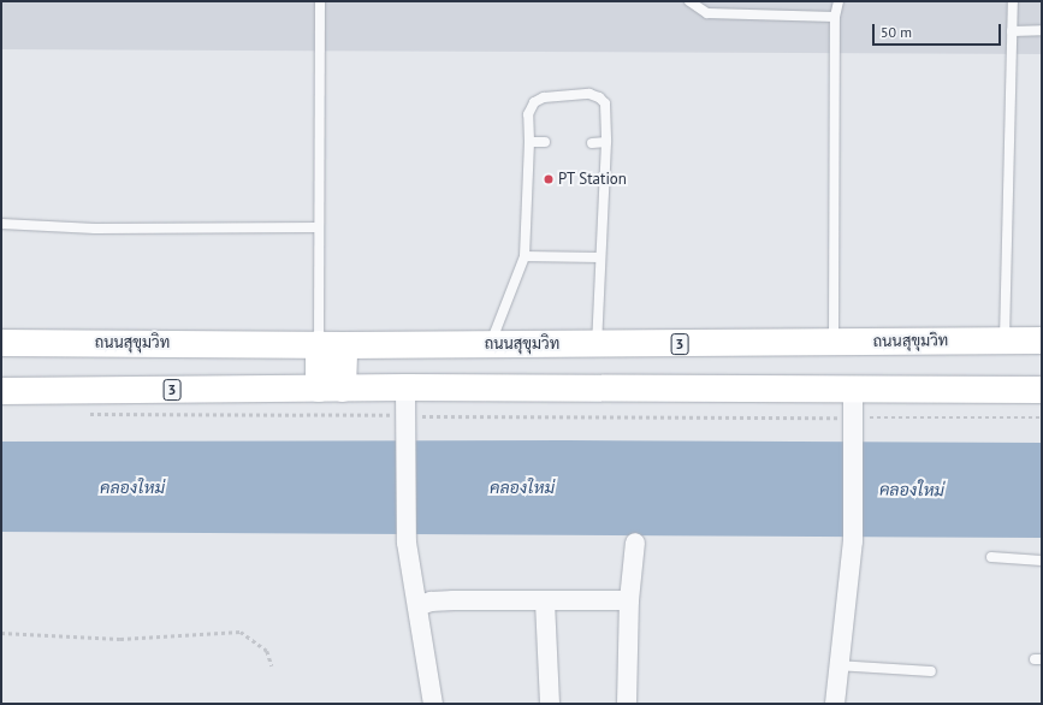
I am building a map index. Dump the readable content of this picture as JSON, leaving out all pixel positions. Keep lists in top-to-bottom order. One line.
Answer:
{"streets":{"highway":["ถนนสุขุมวิท","3"]},"water":["คลองใหม่"],"places":["PT Station"],"scale_bar":"50 m"}
